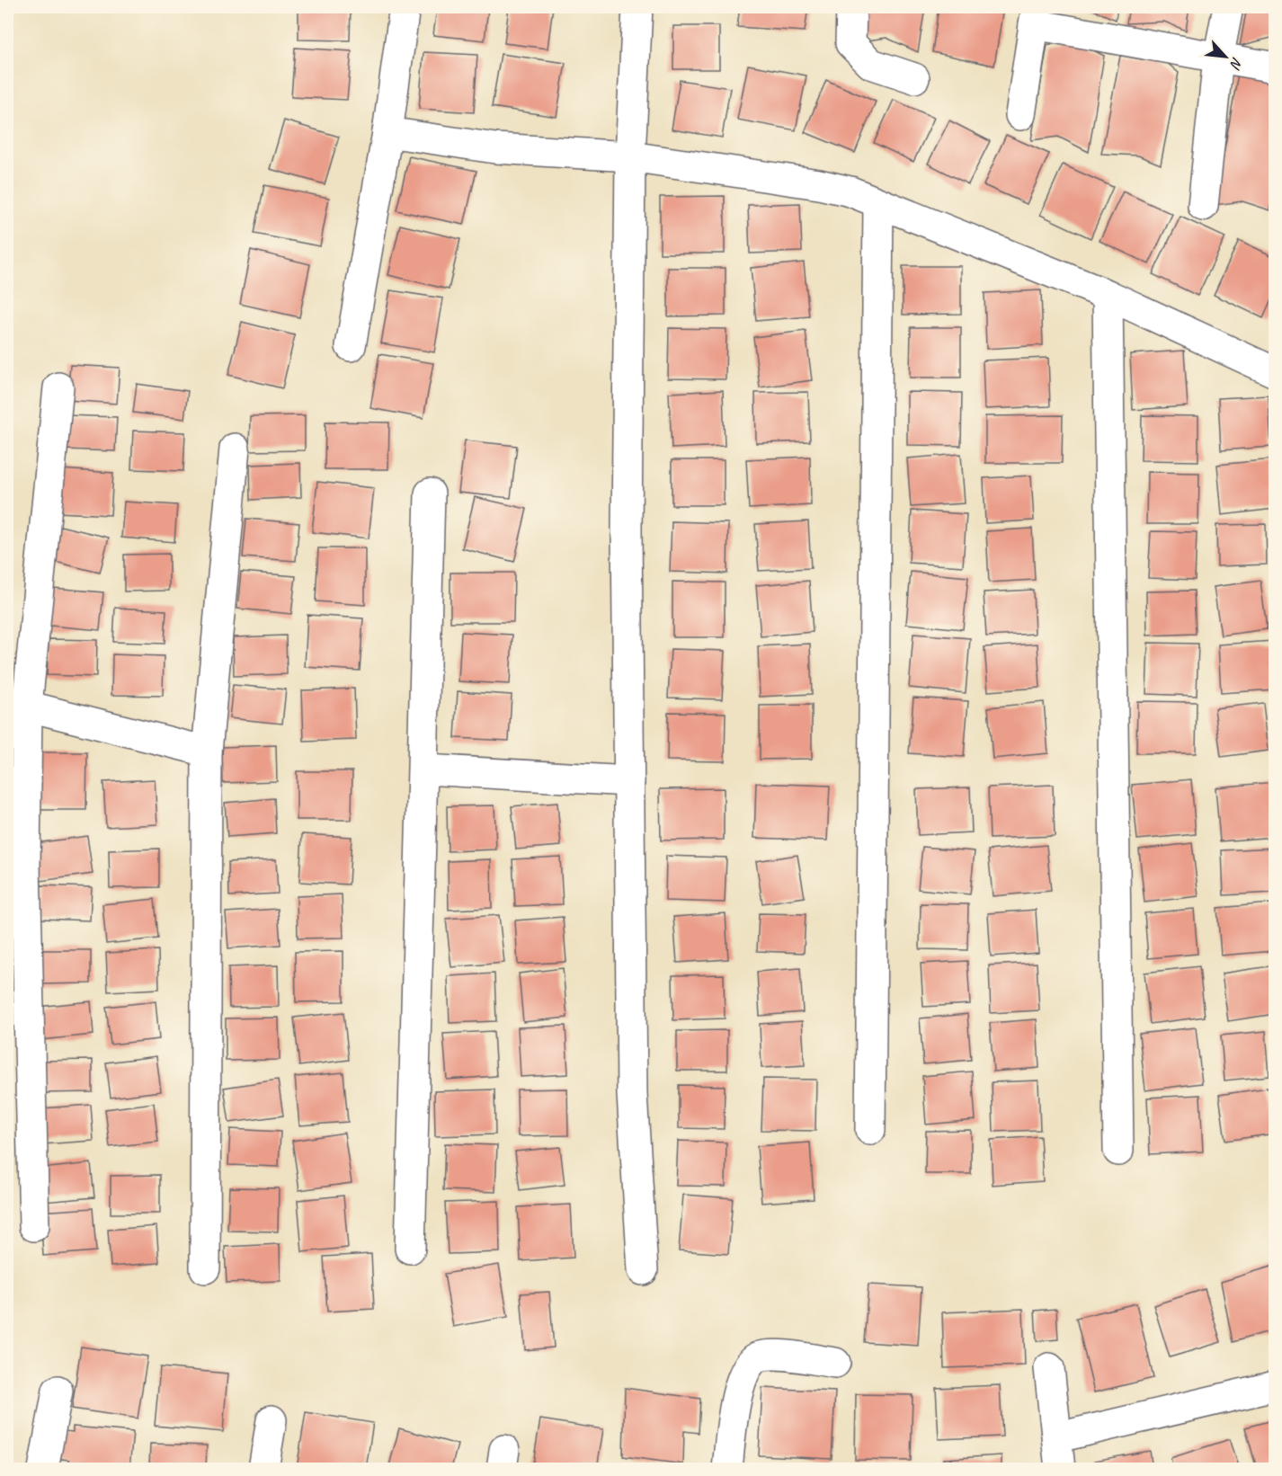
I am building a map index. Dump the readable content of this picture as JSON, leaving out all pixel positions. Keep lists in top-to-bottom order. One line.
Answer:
{"north":"bottom right"}
